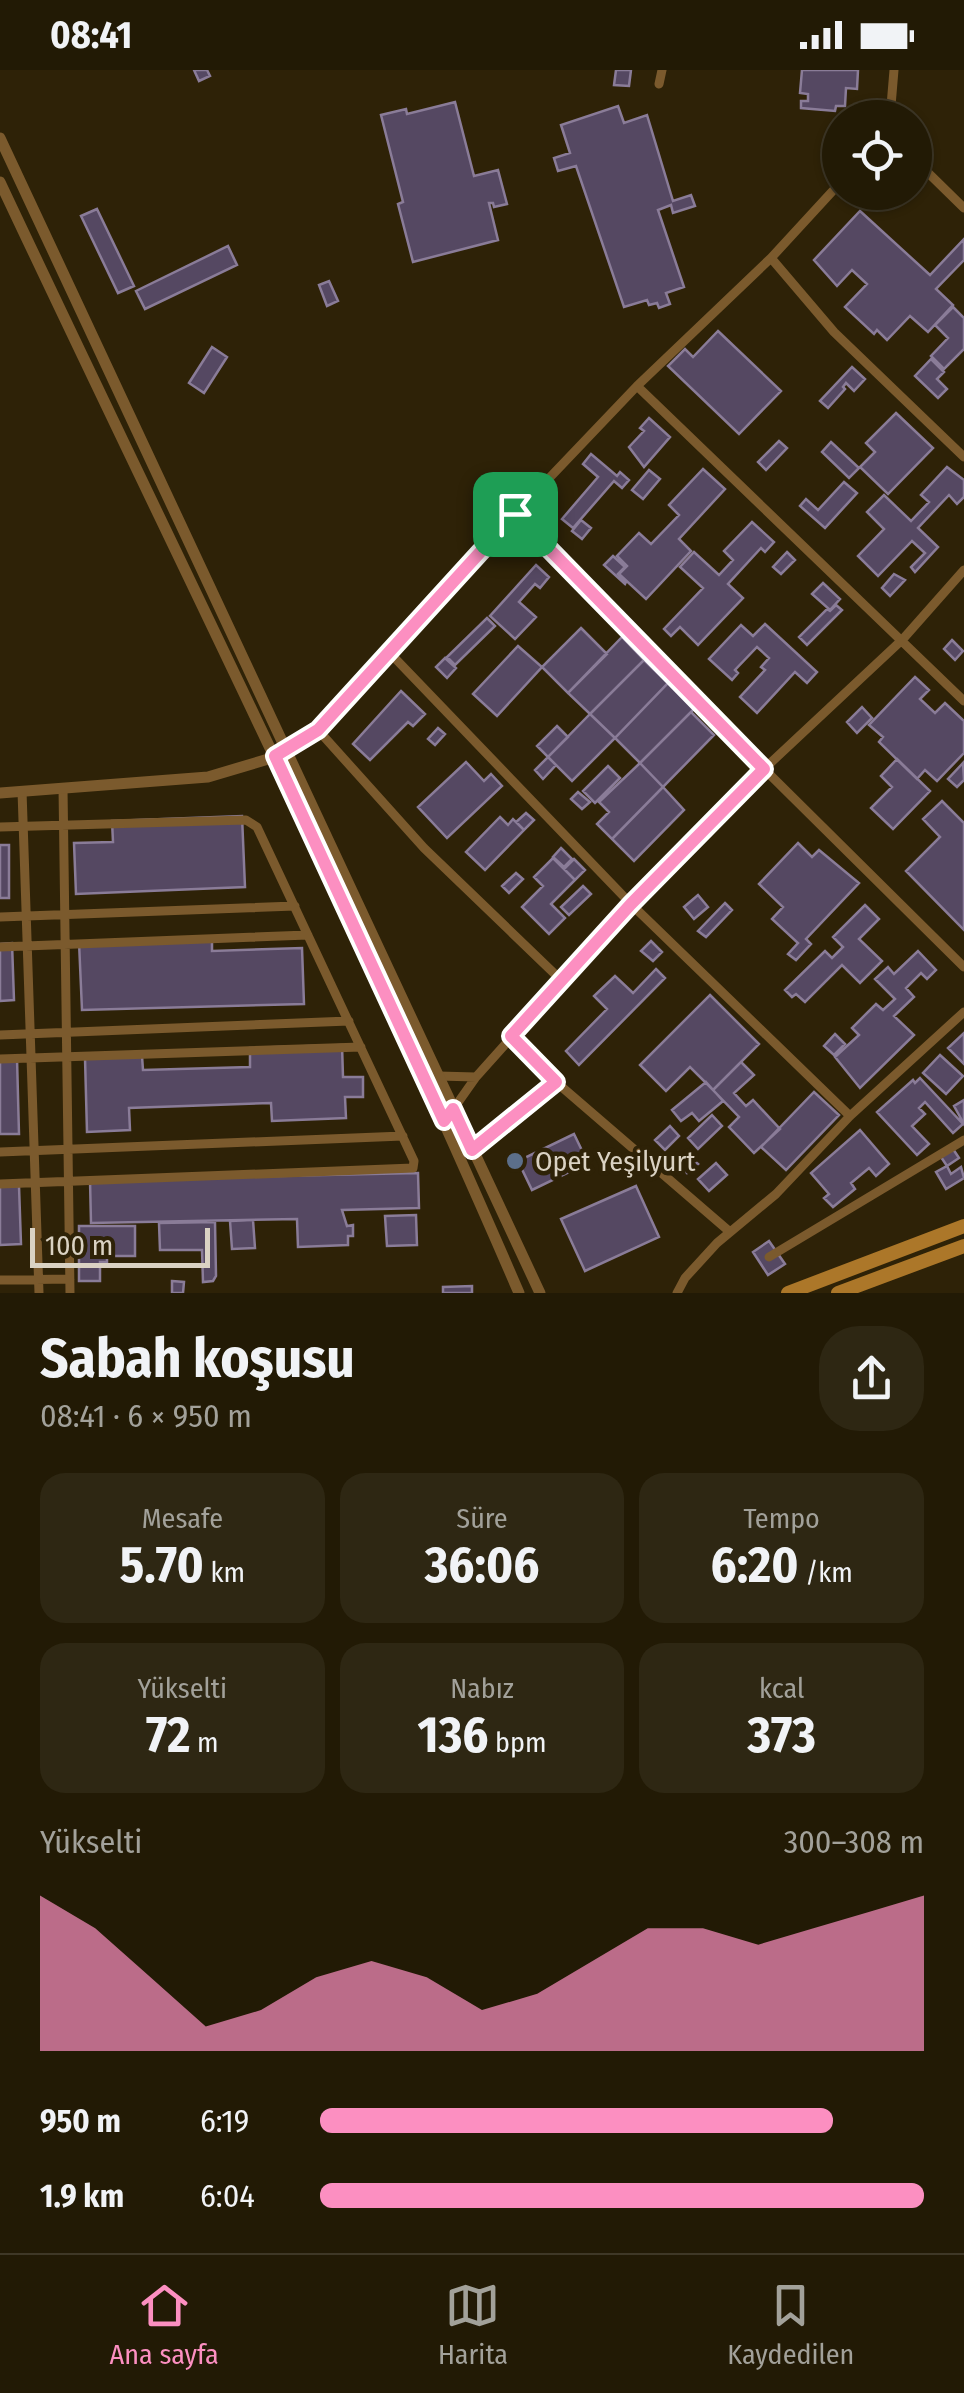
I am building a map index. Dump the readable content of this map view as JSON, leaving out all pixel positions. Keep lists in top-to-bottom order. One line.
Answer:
{"places":["Opet Yeşilyurt"],"scale_bar":"100 m","page":{"status":"08:41","scale":"100 m","heading":["Sabah koşusu","08:41 · 6 × 950 m"],"stats":[["Mesafe","5.70 km"],["Süre","36:06"],["Tempo","6:20 /km"],["Yükselti","72 m"],["Nabız","136 bpm"],["kcal","373"]],"chart":["Yükselti","300–308 m"],"list":[{"name":"950 m","note":"6:19"},{"name":"1.9 km","note":"6:04"}],"tabs":["Ana sayfa","Harita","Kaydedilen"]}}
